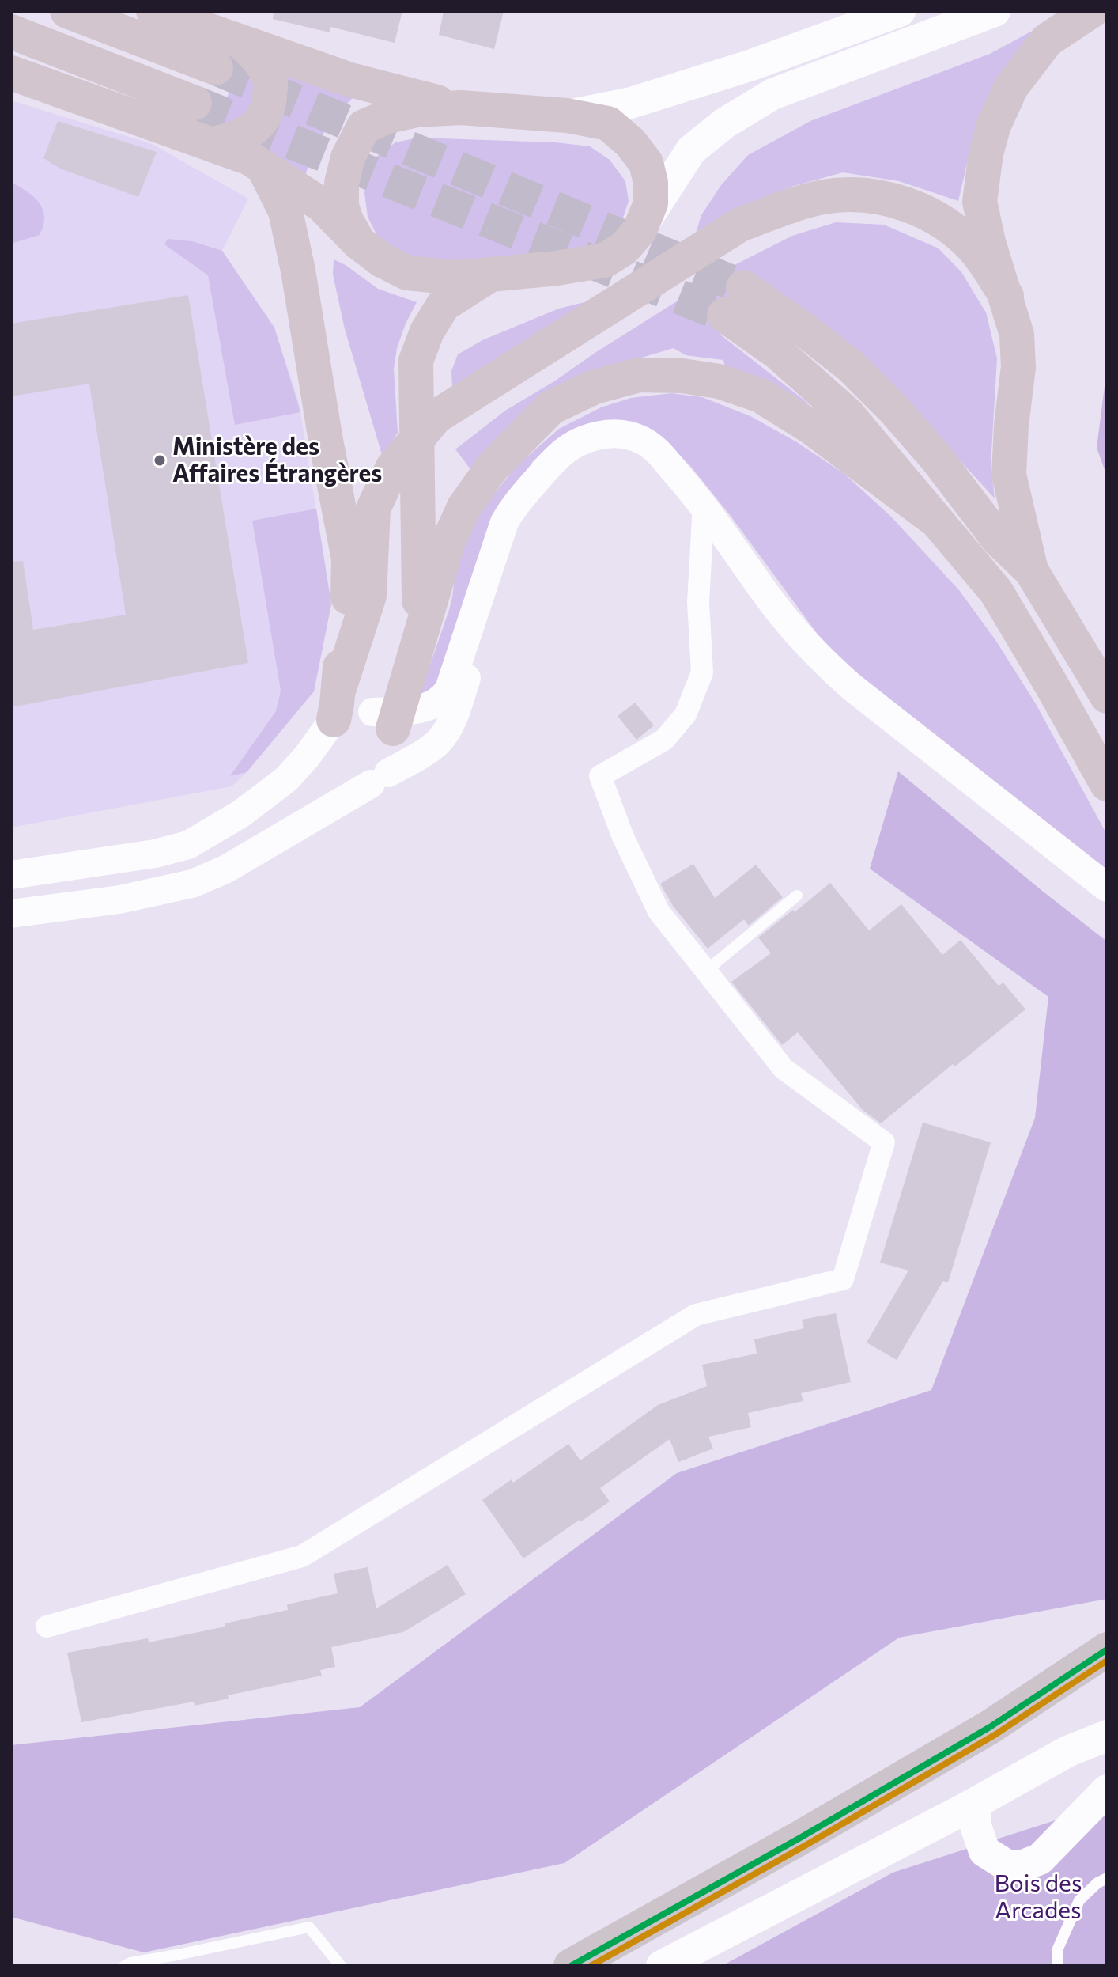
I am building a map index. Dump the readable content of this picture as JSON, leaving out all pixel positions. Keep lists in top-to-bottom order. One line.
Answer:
{"parks":["Bois des Arcades"],"places":["Ministère des Affaires Étrangères"]}
